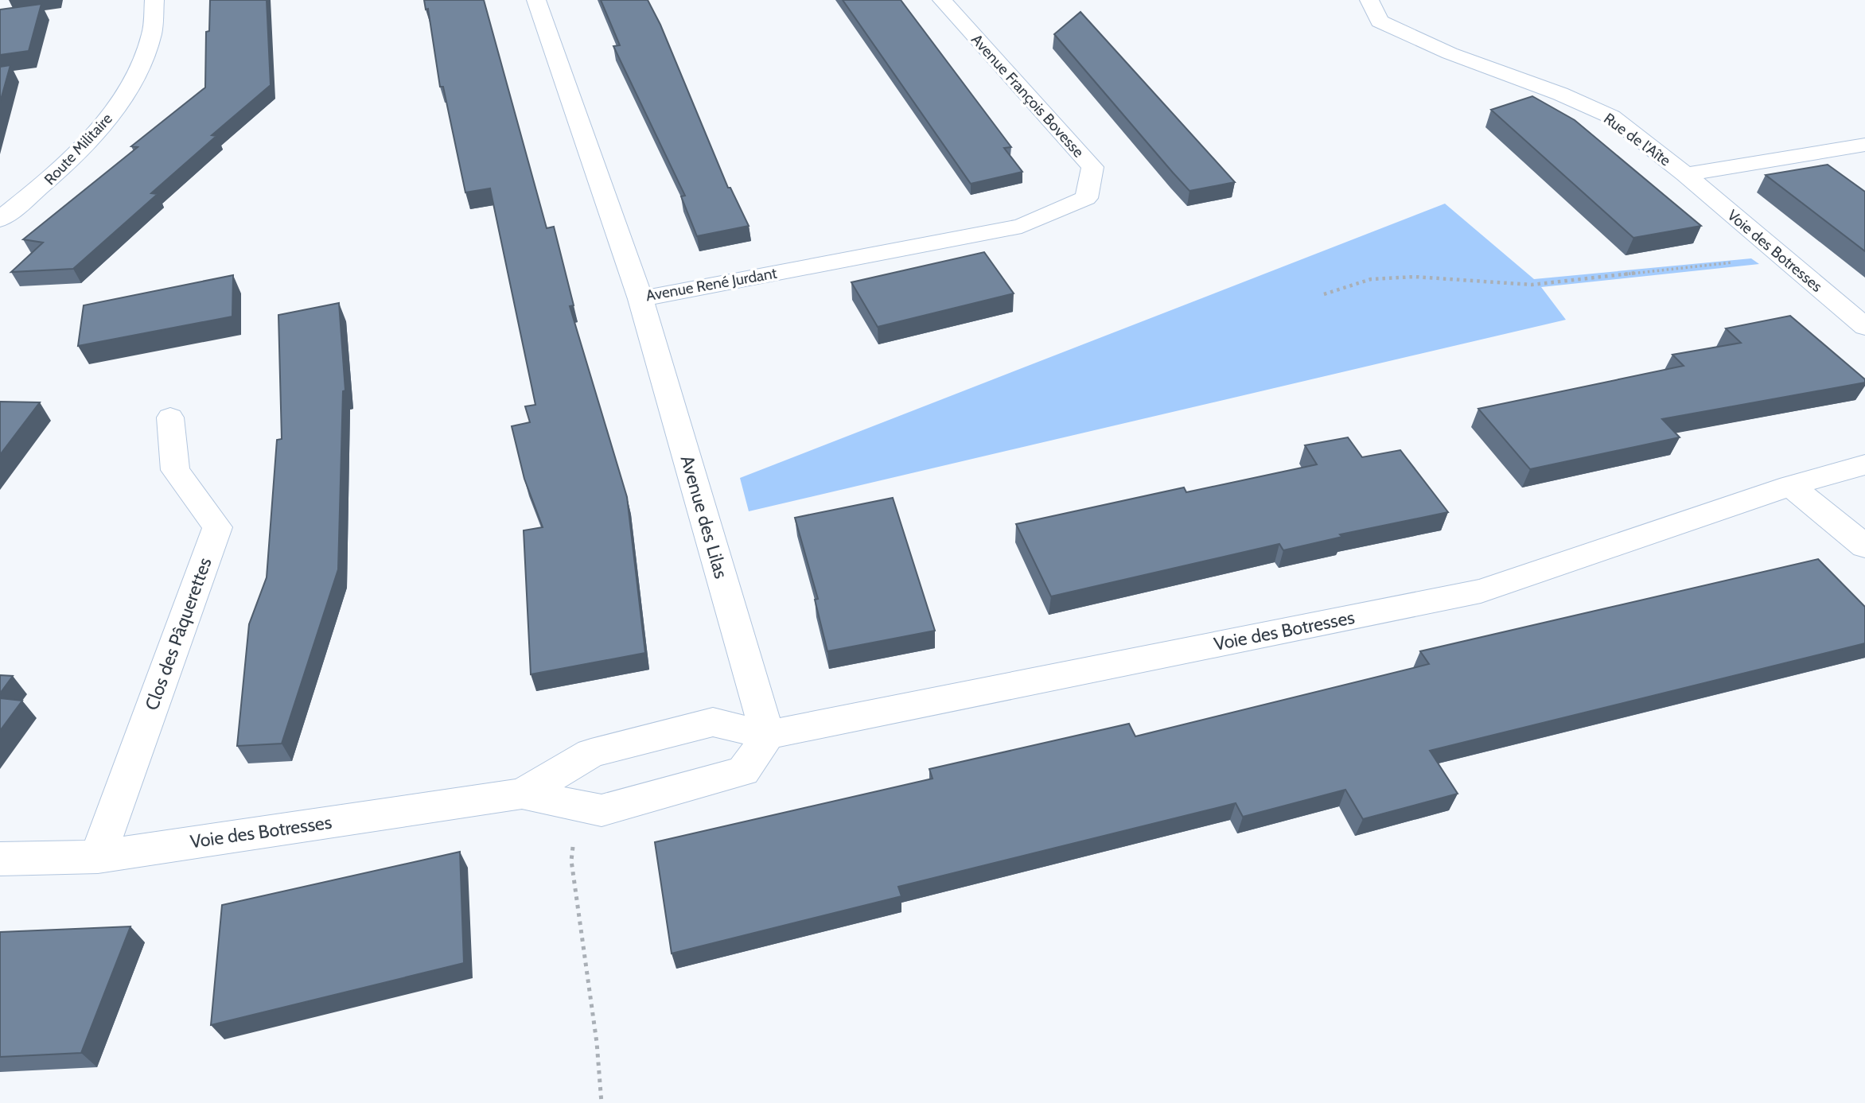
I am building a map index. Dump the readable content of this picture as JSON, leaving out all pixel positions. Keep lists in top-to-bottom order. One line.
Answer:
{"streets":{"street":["Avenue François Bovesse","Rue de l'Aîte","Route Militaire","Voie des Botresses","Avenue René Jurdant","Avenue des Lilas","Clos des Pâquerettes"]},"crossings":[["Avenue François Bovesse","Avenue René Jurdant"],["Rue de l'Aîte","Voie des Botresses"],["Voie des Botresses","Avenue des Lilas"],["Voie des Botresses","Clos des Pâquerettes"],["Avenue René Jurdant","Avenue des Lilas"]]}
